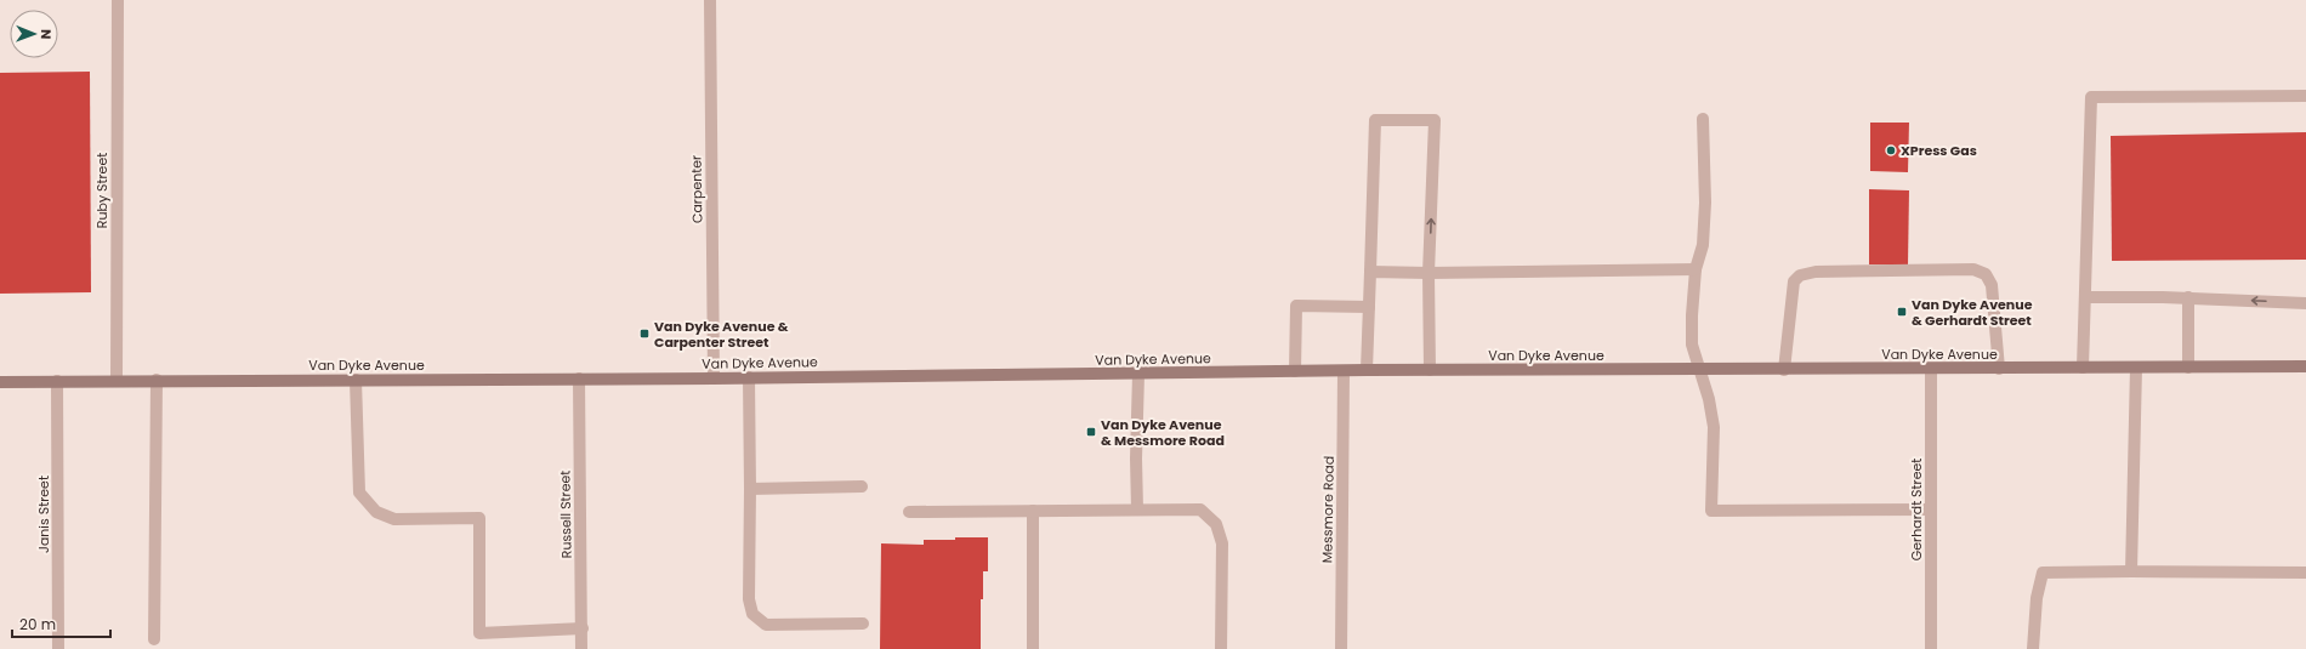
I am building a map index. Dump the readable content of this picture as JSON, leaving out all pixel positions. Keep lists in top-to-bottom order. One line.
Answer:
{"streets":{"main road":["Van Dyke Avenue"],"street":["Carpenter","Ruby Street","Messmore Road","Gerhardt Street","Janis Street","Russell Street"]},"crossings":[["Carpenter","Van Dyke Avenue"],["Ruby Street","Van Dyke Avenue"],["Van Dyke Avenue","Messmore Road"],["Van Dyke Avenue","Gerhardt Street"],["Van Dyke Avenue","Janis Street"],["Van Dyke Avenue","Russell Street"]],"places":{"other":["XPress Gas"],"transit":["Van Dyke Avenue & Gerhardt Street","Van Dyke Avenue & Carpenter Street","Van Dyke Avenue & Messmore Road"]},"scale_bar":"20 m","north":"right"}
